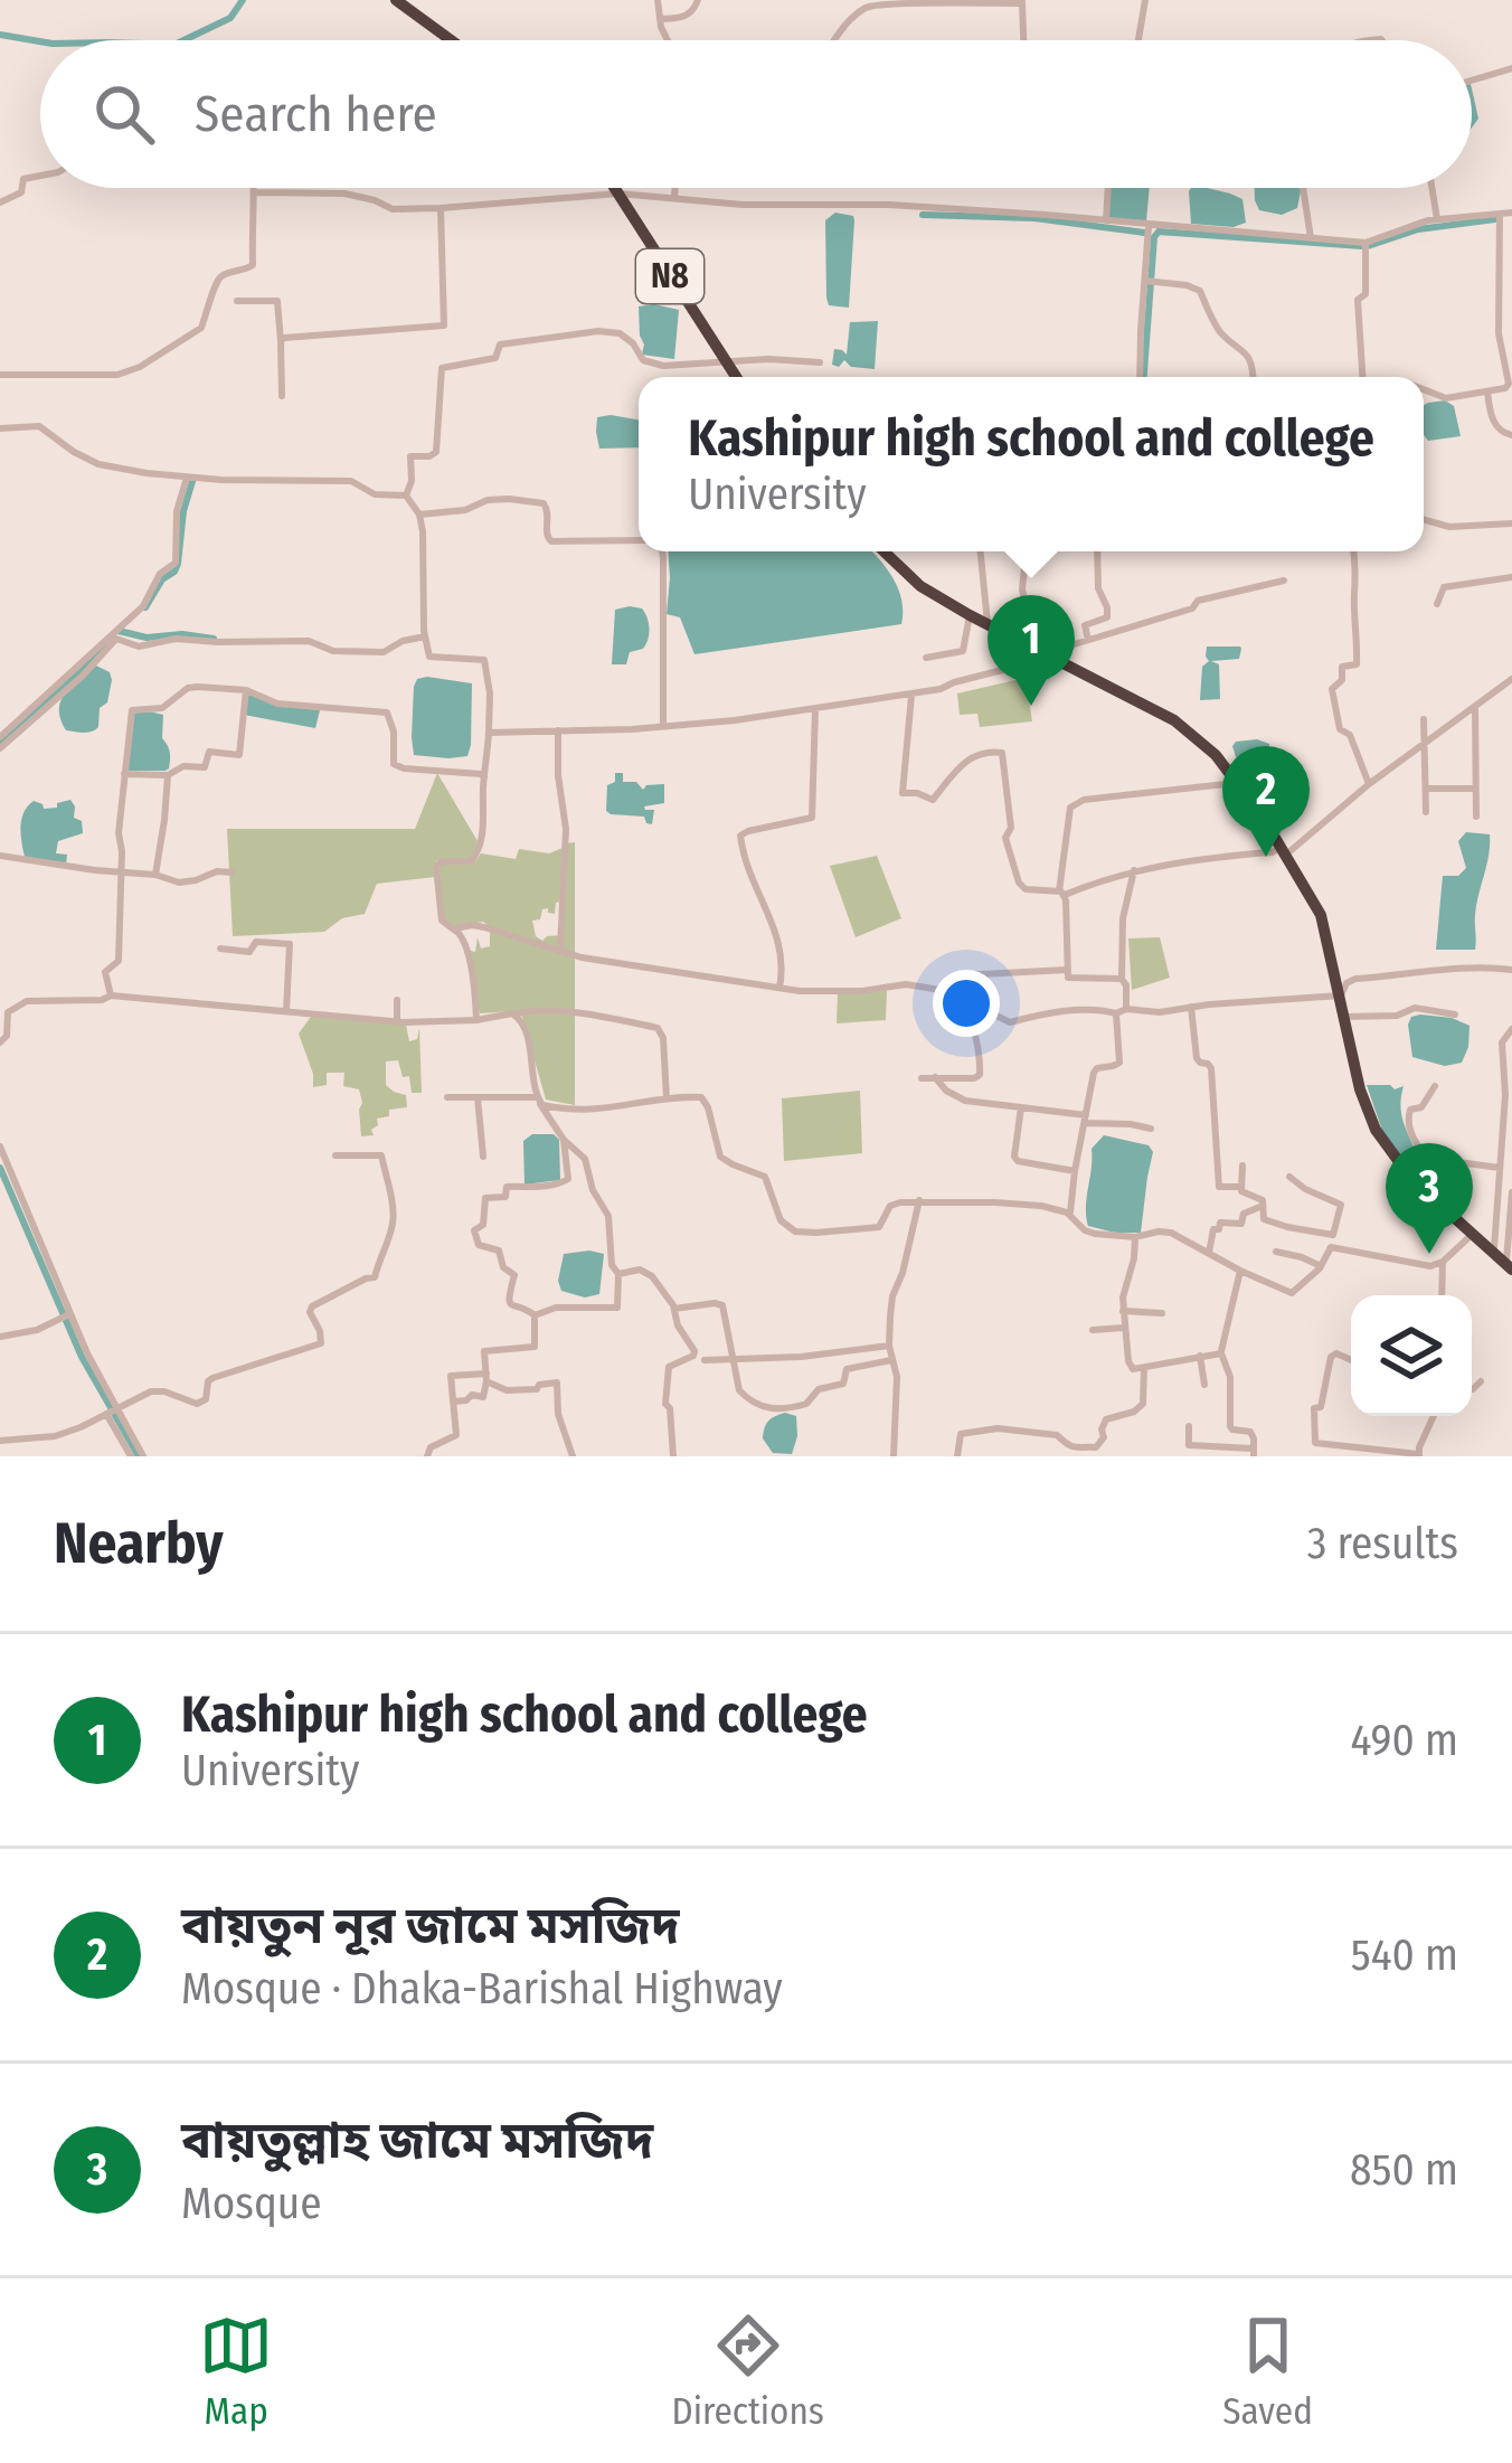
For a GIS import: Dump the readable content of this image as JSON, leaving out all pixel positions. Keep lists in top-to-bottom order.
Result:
{
  "streets": {
    "highway": ["N8"]
  },
  "page": {
    "search": "Search here",
    "popup": ["Kashipur high school and college", "University"],
    "pins": ["1", "2", "3"],
    "heading": ["Nearby", "3 results"],
    "list": [
      {
        "mark": "1",
        "name": "Kashipur high school and college",
        "note": "University",
        "value": "490 m"
      },
      {
        "mark": "2",
        "name": "বায়তুন নূর জামে মসজিদ",
        "note": "Mosque · Dhaka-Barishal Highway",
        "value": "540 m"
      },
      {
        "mark": "3",
        "name": "বায়তুল্লাহ জামে মসজিদ",
        "note": "Mosque",
        "value": "850 m"
      }
    ],
    "nav": ["Map", "Directions", "Saved"]
  }
}
